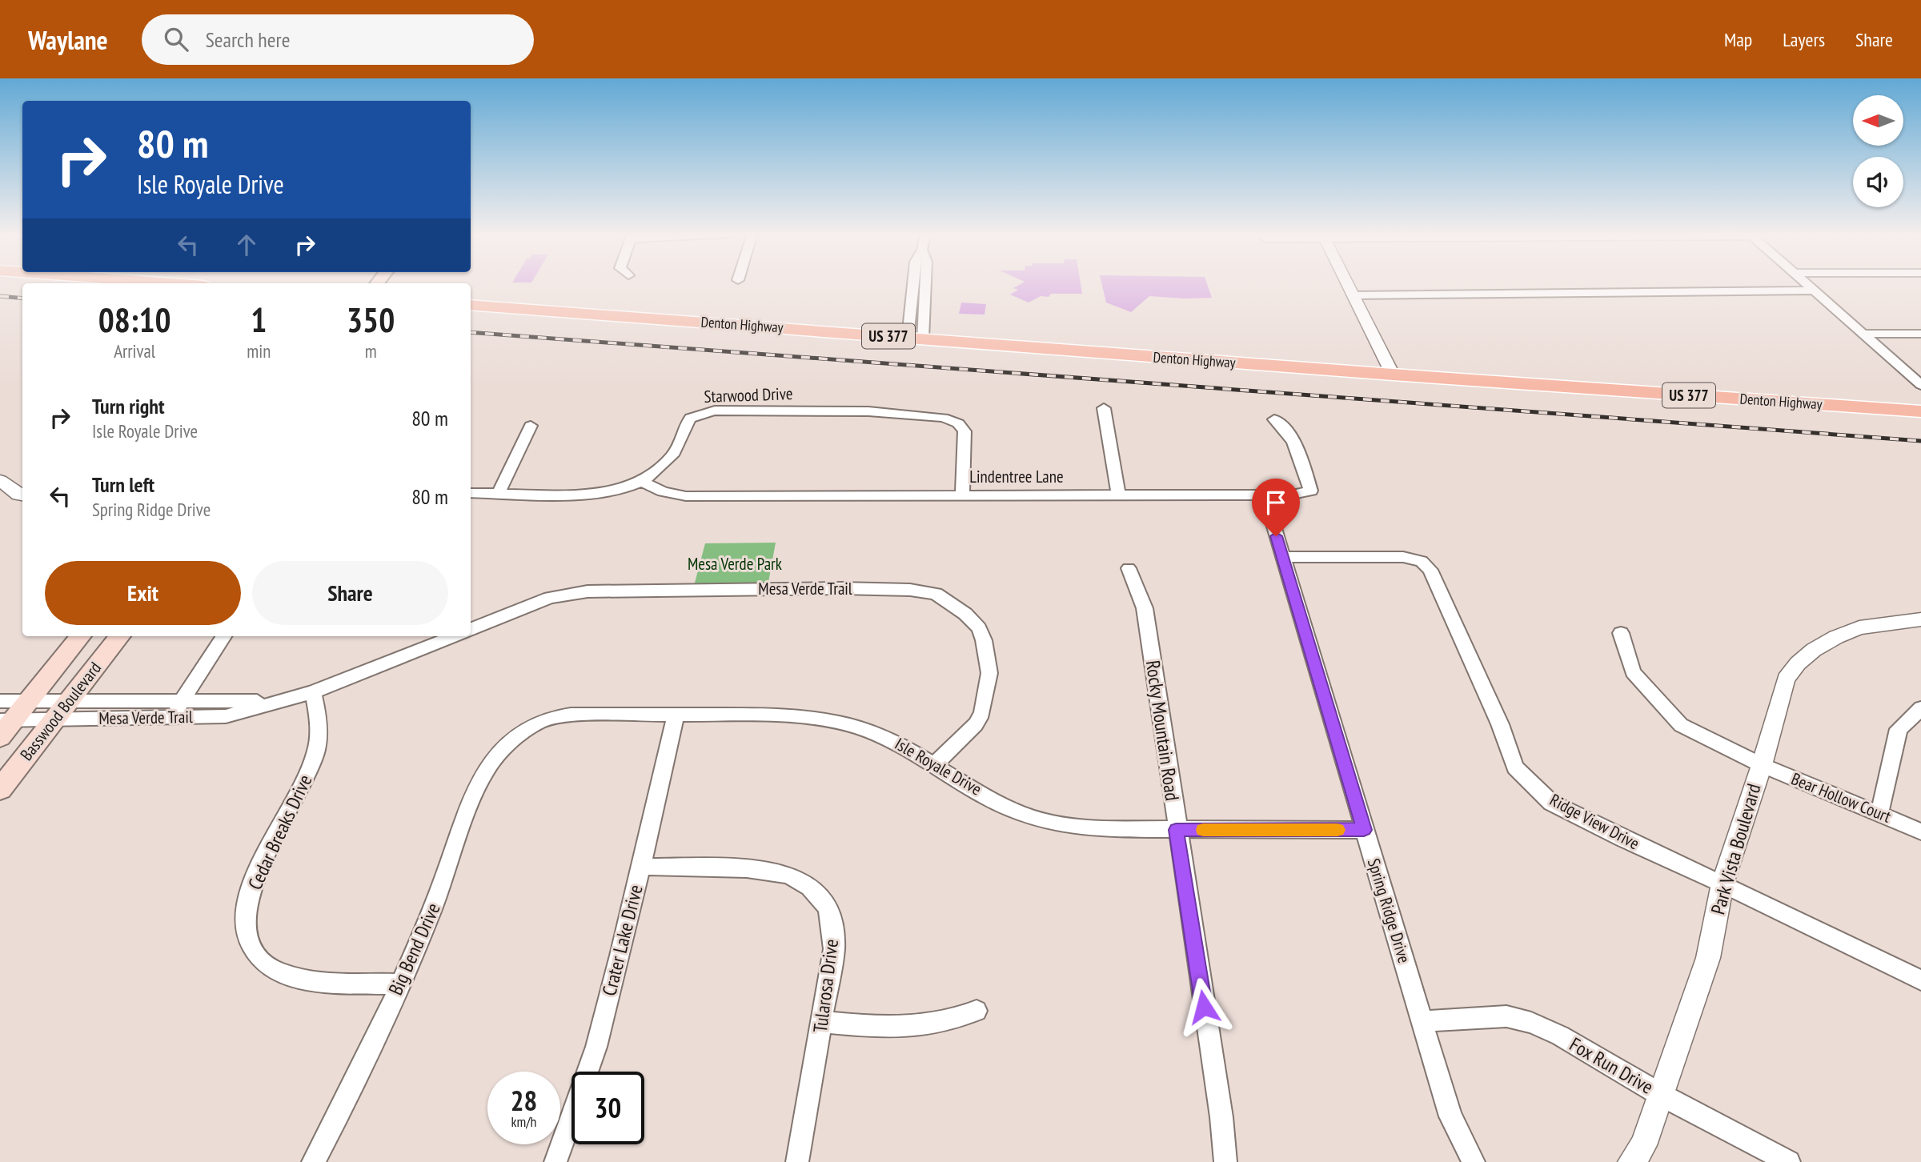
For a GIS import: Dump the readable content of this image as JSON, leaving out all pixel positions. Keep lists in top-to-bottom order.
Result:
{
  "streets": {
    "main road": ["Denton Highway", "US 377", "Basswood Boulevard"],
    "street": [
      "Starwood Drive",
      "Lindentree Lane",
      "Mesa Verde Trail",
      "Rocky Mountain Road",
      "Isle Royale Drive",
      "Bear Hollow Court",
      "Ridge View Drive",
      "Cedar Breaks Drive",
      "Park Vista Boulevard",
      "Spring Ridge Drive",
      "Crater Lake Drive",
      "Big Bend Drive",
      "Tularosa Drive",
      "Fox Run Drive"
    ]
  },
  "crossings": [
    ["Starwood Drive", "Lindentree Lane"],
    ["Lindentree Lane", "Spring Ridge Drive"],
    ["Mesa Verde Trail", "Basswood Boulevard"],
    ["Mesa Verde Trail", "Isle Royale Drive"],
    ["Mesa Verde Trail", "Cedar Breaks Drive"],
    ["Rocky Mountain Road", "Isle Royale Drive"],
    ["Isle Royale Drive", "Spring Ridge Drive"],
    ["Isle Royale Drive", "Crater Lake Drive"],
    ["Isle Royale Drive", "Big Bend Drive"],
    ["Bear Hollow Court", "Park Vista Boulevard"],
    ["Ridge View Drive", "Park Vista Boulevard"],
    ["Ridge View Drive", "Spring Ridge Drive"],
    ["Cedar Breaks Drive", "Big Bend Drive"],
    ["Park Vista Boulevard", "Fox Run Drive"],
    ["Spring Ridge Drive", "Fox Run Drive"],
    ["Crater Lake Drive", "Tularosa Drive"]
  ],
  "parks": ["Mesa Verde Park"],
  "north": "left",
  "page": {
    "header": "Waylane",
    "search": "Search here",
    "nav": ["Map", "Layers", "Share"],
    "turn": ["80 m", "Isle Royale Drive"],
    "eta": [
      "08:10",
      "Arrival",
      "1",
      "min",
      "350",
      "m"
    ],
    "list": [
      {
        "name": "Turn right",
        "note": "Isle Royale Drive",
        "value": "80 m"
      },
      {
        "name": "Turn left",
        "note": "Spring Ridge Drive",
        "value": "80 m"
      }
    ],
    "buttons": ["Exit", "Share"],
    "speed": "28 km/h",
    "limit": "30"
  }
}
